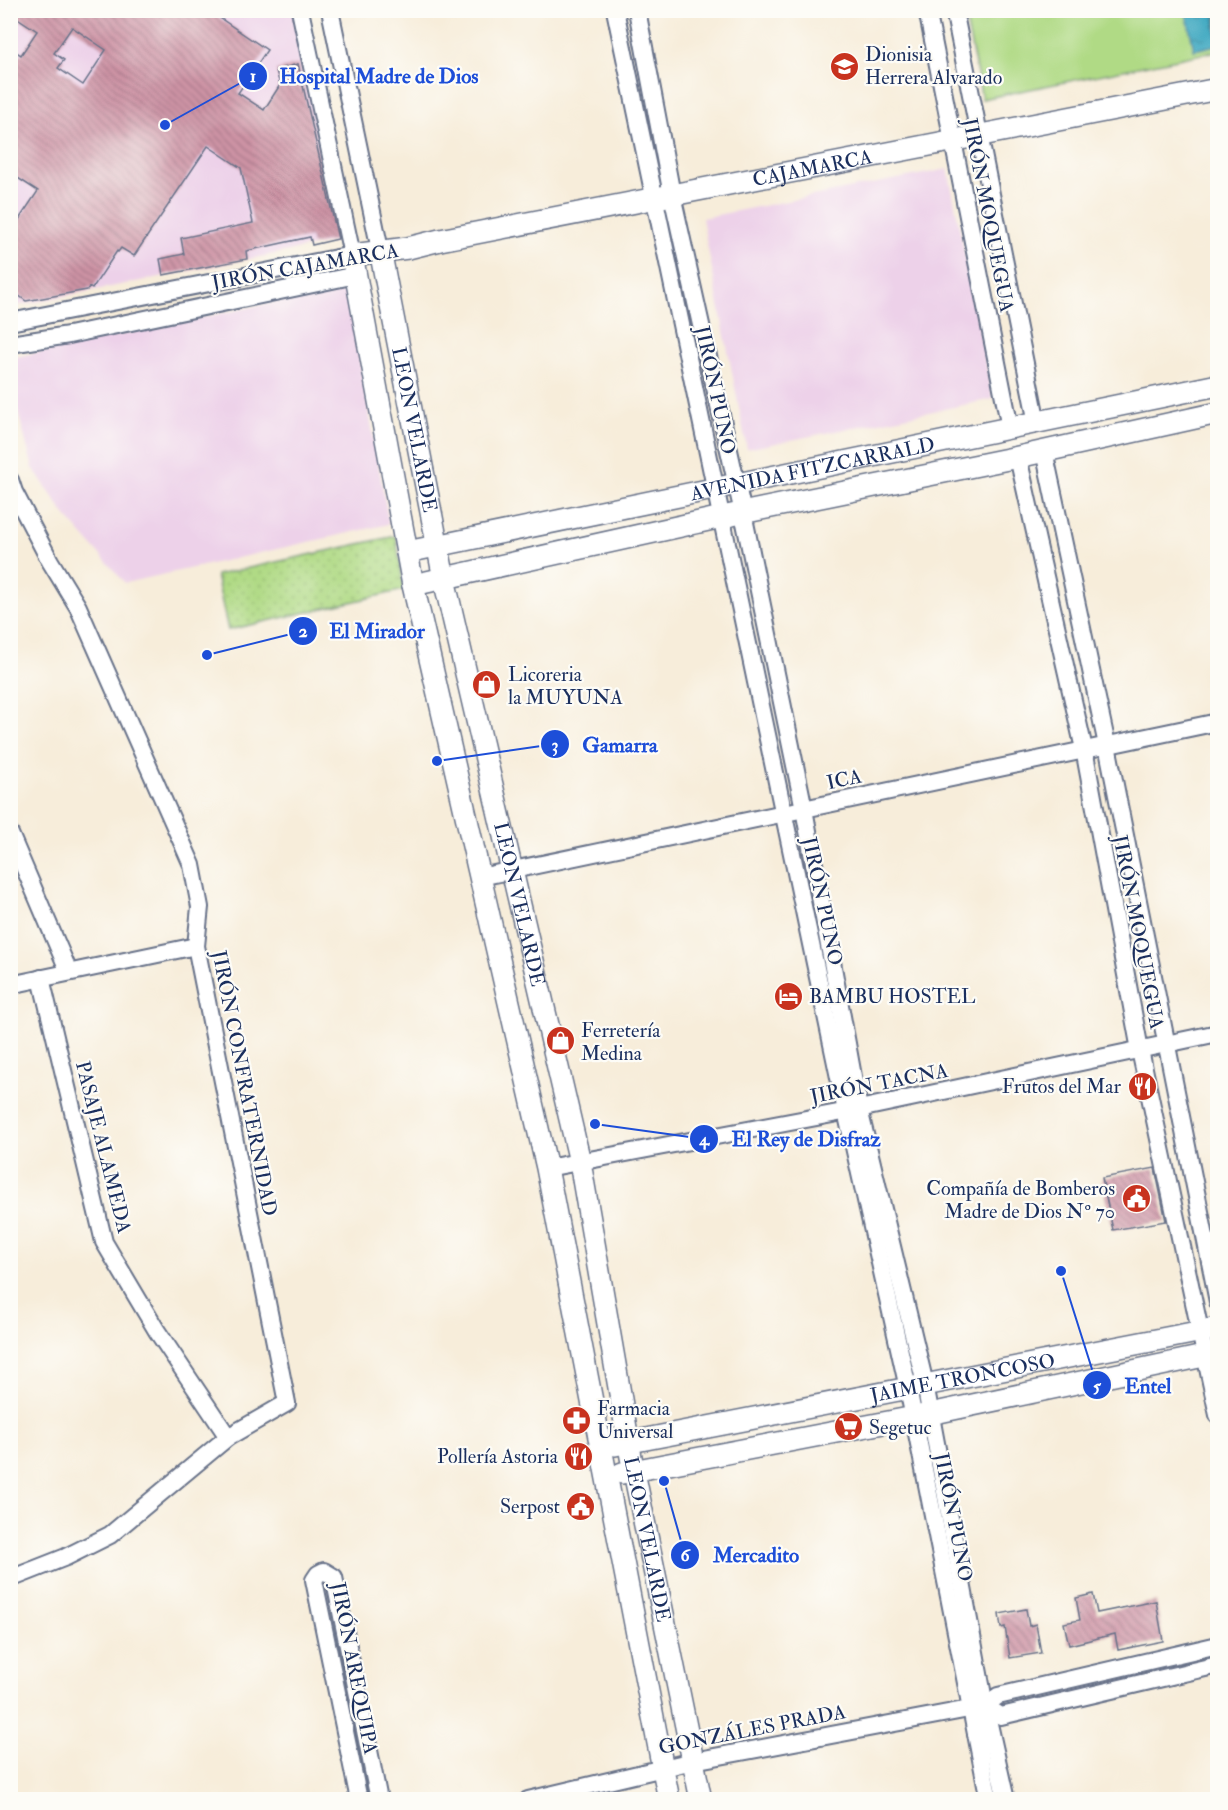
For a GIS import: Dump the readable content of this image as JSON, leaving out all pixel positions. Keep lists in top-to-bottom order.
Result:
{
  "streets": {
    "street": [
      "CAJAMARCA",
      "JIRÓN MOQUEGUA",
      "JIRÓN CAJAMARCA",
      "JIRÓN PUNO",
      "LEON VELARDE",
      "AVENIDA FITZCARRALD",
      "ICA",
      "JIRÓN CONFRATERNIDAD",
      "JIRÓN TACNA",
      "PASAJE ALAMEDA",
      "JAIME TRONCOSO",
      "JIRÓN AREQUIPA",
      "GONZÁLES PRADA"
    ]
  },
  "crossings": [
    ["CAJAMARCA", "JIRÓN MOQUEGUA"],
    ["CAJAMARCA", "JIRÓN CAJAMARCA"],
    ["CAJAMARCA", "JIRÓN PUNO"],
    ["JIRÓN MOQUEGUA", "AVENIDA FITZCARRALD"],
    ["JIRÓN MOQUEGUA", "ICA"],
    ["JIRÓN MOQUEGUA", "JIRÓN TACNA"],
    ["JIRÓN MOQUEGUA", "JAIME TRONCOSO"],
    ["JIRÓN CAJAMARCA", "LEON VELARDE"],
    ["JIRÓN PUNO", "AVENIDA FITZCARRALD"],
    ["JIRÓN PUNO", "ICA"],
    ["JIRÓN PUNO", "JIRÓN TACNA"],
    ["JIRÓN PUNO", "JAIME TRONCOSO"],
    ["JIRÓN PUNO", "GONZÁLES PRADA"],
    ["LEON VELARDE", "AVENIDA FITZCARRALD"],
    ["LEON VELARDE", "ICA"],
    ["LEON VELARDE", "JIRÓN TACNA"],
    ["LEON VELARDE", "JAIME TRONCOSO"],
    ["LEON VELARDE", "GONZÁLES PRADA"],
    ["JIRÓN CONFRATERNIDAD", "PASAJE ALAMEDA"]
  ],
  "places": {
    "school or university": ["Dionisia Herrera Alvarado"],
    "other": [
      "Hospital Madre de Dios",
      "El Mirador",
      "Gamarra",
      "El Rey de Disfraz",
      "Entel",
      "Mercadito"
    ],
    "shop": ["Licoreria la MUYUNA", "Ferretería Medina"],
    "hotel": ["BAMBU HOSTEL"],
    "restaurant": ["Frutos del Mar", "Pollería Astoria"],
    "public building": ["Compañía de Bomberos Madre de Dios Nº 70", "Serpost"],
    "pharmacy": ["Farmacia Universal"],
    "supermarket": ["Segetuc"]
  }
}
